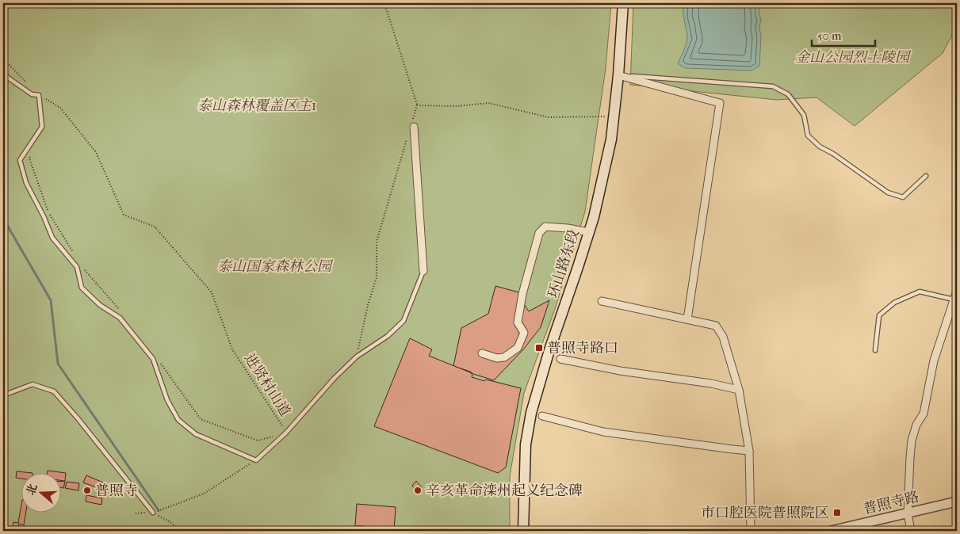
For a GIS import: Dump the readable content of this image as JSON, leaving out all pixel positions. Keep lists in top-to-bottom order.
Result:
{
  "streets": {
    "main road": ["环山路东段"],
    "street": ["普照寺路"],
    "path": ["进贤村山道"]
  },
  "parks": ["金山公园烈士陵园", "泰山森林覆盖区主1", "泰山国家森林公园"],
  "places": {
    "transit": ["普照寺路口", "市口腔医院普照院区"],
    "other": ["普照寺", "辛亥革命滦州起义纪念碑"]
  },
  "scale_bar": "50 m",
  "north": "left"
}
